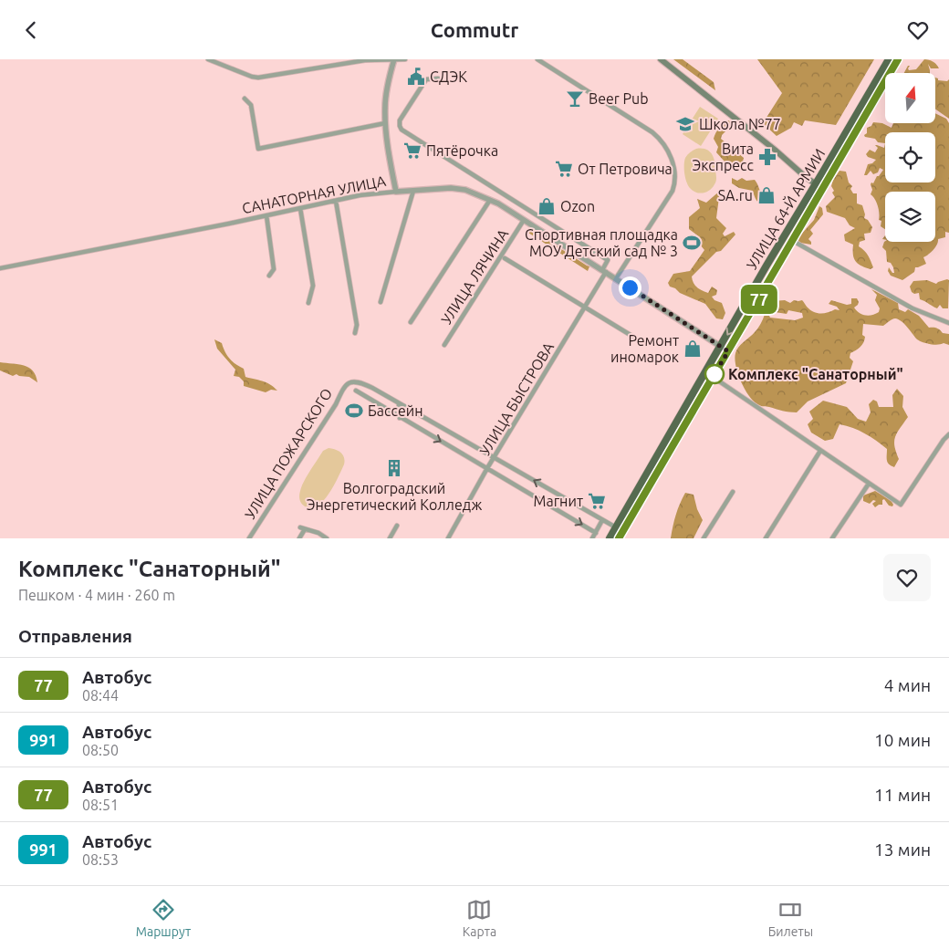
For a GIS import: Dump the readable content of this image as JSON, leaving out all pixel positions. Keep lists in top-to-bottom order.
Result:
{
  "streets": {
    "highway": ["УЛИЦА 64-Й АРМИИ"],
    "street": [
      "САНАТОРНАЯ УЛИЦА",
      "УЛИЦА ЛЯЧИНА",
      "УЛИЦА БЫСТРОВА",
      "УЛИЦА ПОЖАРСКОГО"
    ]
  },
  "crossings": [
    ["САНАТОРНАЯ УЛИЦА", "УЛИЦА 64-Й АРМИИ"],
    ["САНАТОРНАЯ УЛИЦА", "УЛИЦА ЛЯЧИНА"],
    ["САНАТОРНАЯ УЛИЦА", "УЛИЦА БЫСТРОВА"]
  ],
  "places": {
    "public building": ["СДЭК"],
    "bar": ["Beer Pub"],
    "school or university": ["Школа №77"],
    "supermarket": ["Пятёрочка", "От Петровича", "Магнит"],
    "pharmacy": ["Вита Экспресс"],
    "shop": ["SA.ru", "Ozon", "Ремонт иномарок"],
    "sports": ["Спортивная площадка МОУ Детский сад № 3", "Бассейн"],
    "other": ["Комплекс \"Санаторный\""],
    "building": ["Волгоградский Энергетический Колледж"]
  },
  "lines": ["bus line 77"],
  "north": "top",
  "page": {
    "header": "Commutr",
    "on_map": "77",
    "heading": [
      ["Комплекс \"Санаторный\"", "Пешком · 4 мин · 260 m"],
      "Отправления"
    ],
    "list": [
      {
        "mark": "77",
        "name": "Автобус",
        "note": "08:44",
        "value": "4 мин"
      },
      {
        "mark": "991",
        "name": "Автобус",
        "note": "08:50",
        "value": "10 мин"
      },
      {
        "mark": "77",
        "name": "Автобус",
        "note": "08:51",
        "value": "11 мин"
      },
      {
        "mark": "991",
        "name": "Автобус",
        "note": "08:53",
        "value": "13 мин"
      }
    ],
    "tabs": ["Маршрут", "Карта", "Билеты"]
  }
}
